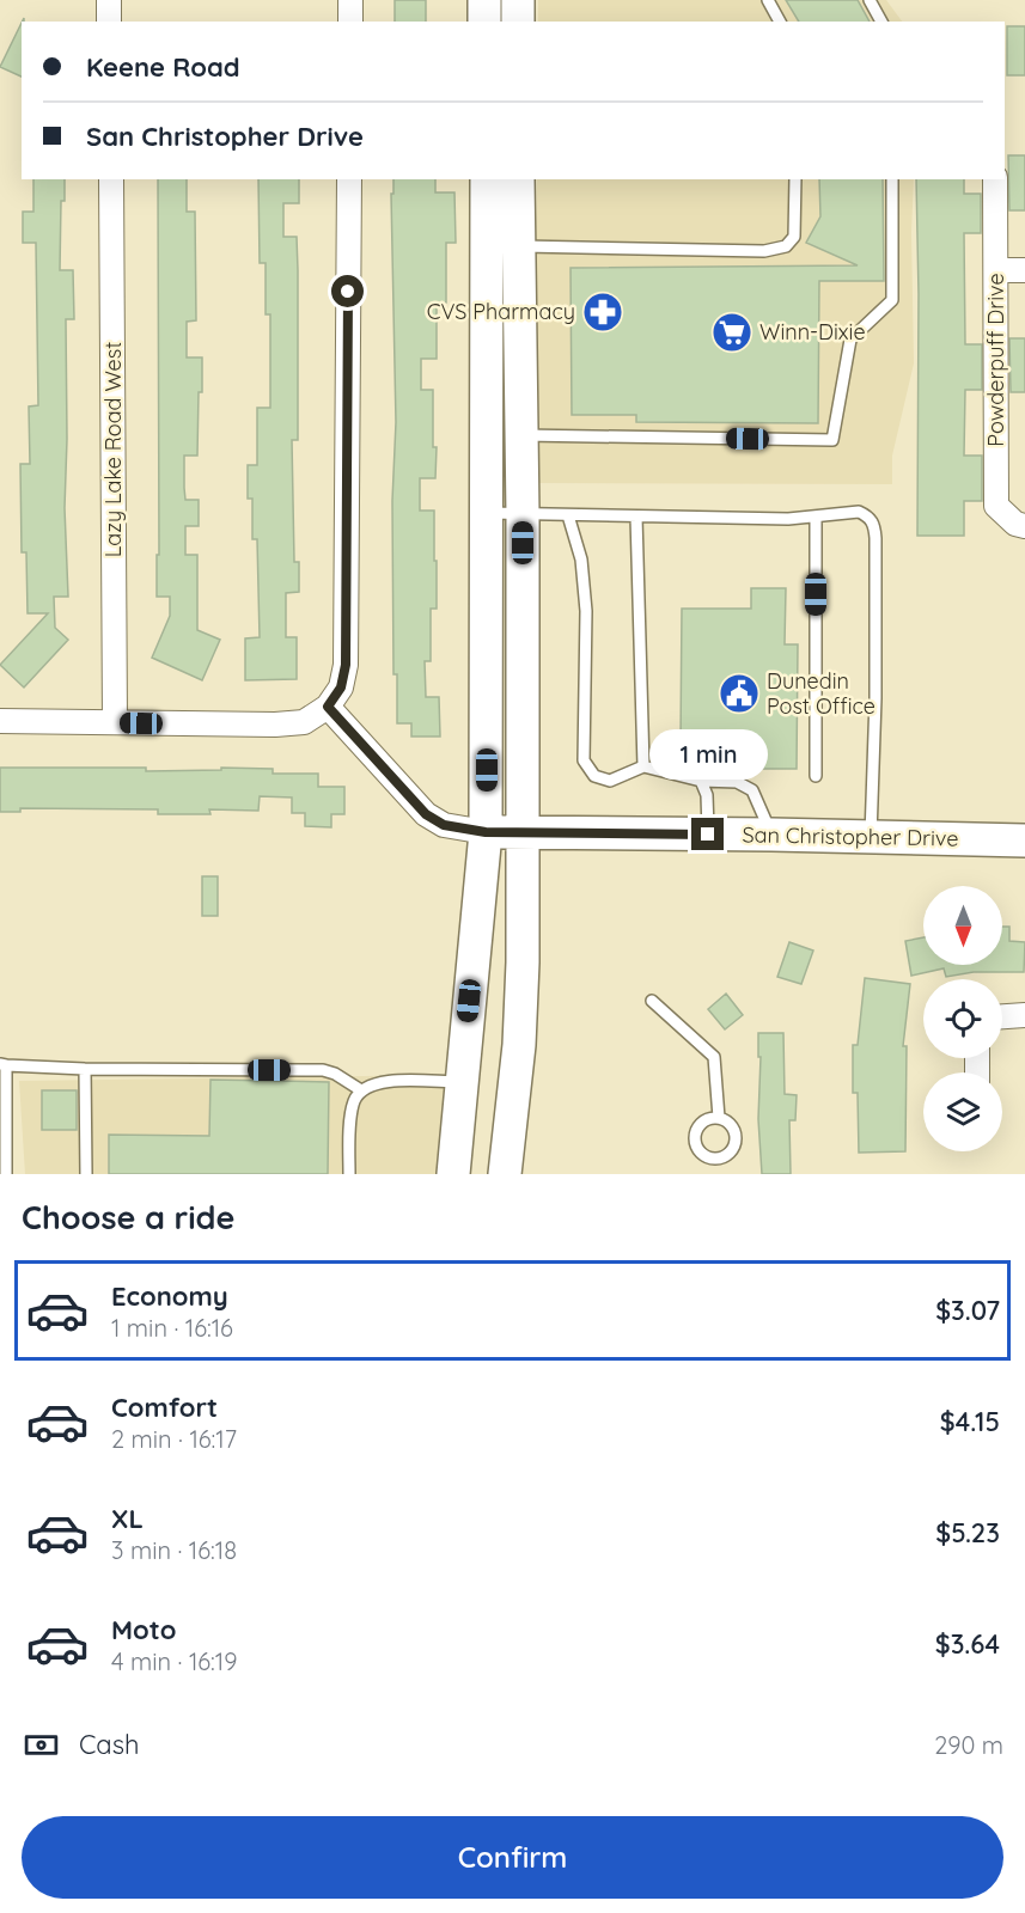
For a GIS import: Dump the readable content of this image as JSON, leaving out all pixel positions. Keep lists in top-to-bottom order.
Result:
{
  "streets": {
    "main road": ["San Christopher Drive"],
    "street": ["Powderpuff Drive", "Lazy Lake Road West"]
  },
  "places": {
    "pharmacy": ["CVS Pharmacy"],
    "supermarket": ["Winn-Dixie"],
    "public building": ["Dunedin Post Office"]
  },
  "north": "bottom",
  "page": {
    "banner": ["Keene Road", "San Christopher Drive"],
    "bubble": "1 min",
    "heading": "Choose a ride",
    "list": [
      {
        "name": "Economy",
        "note": "1 min · 16:16",
        "value": "$3.07"
      },
      {
        "name": "Comfort",
        "note": "2 min · 16:17",
        "value": "$4.15"
      },
      {
        "name": "XL",
        "note": "3 min · 16:18",
        "value": "$5.23"
      },
      {
        "name": "Moto",
        "note": "4 min · 16:19",
        "value": "$3.64"
      }
    ],
    "pay": ["Cash", "290 m"],
    "buttons": "Confirm"
  }
}
